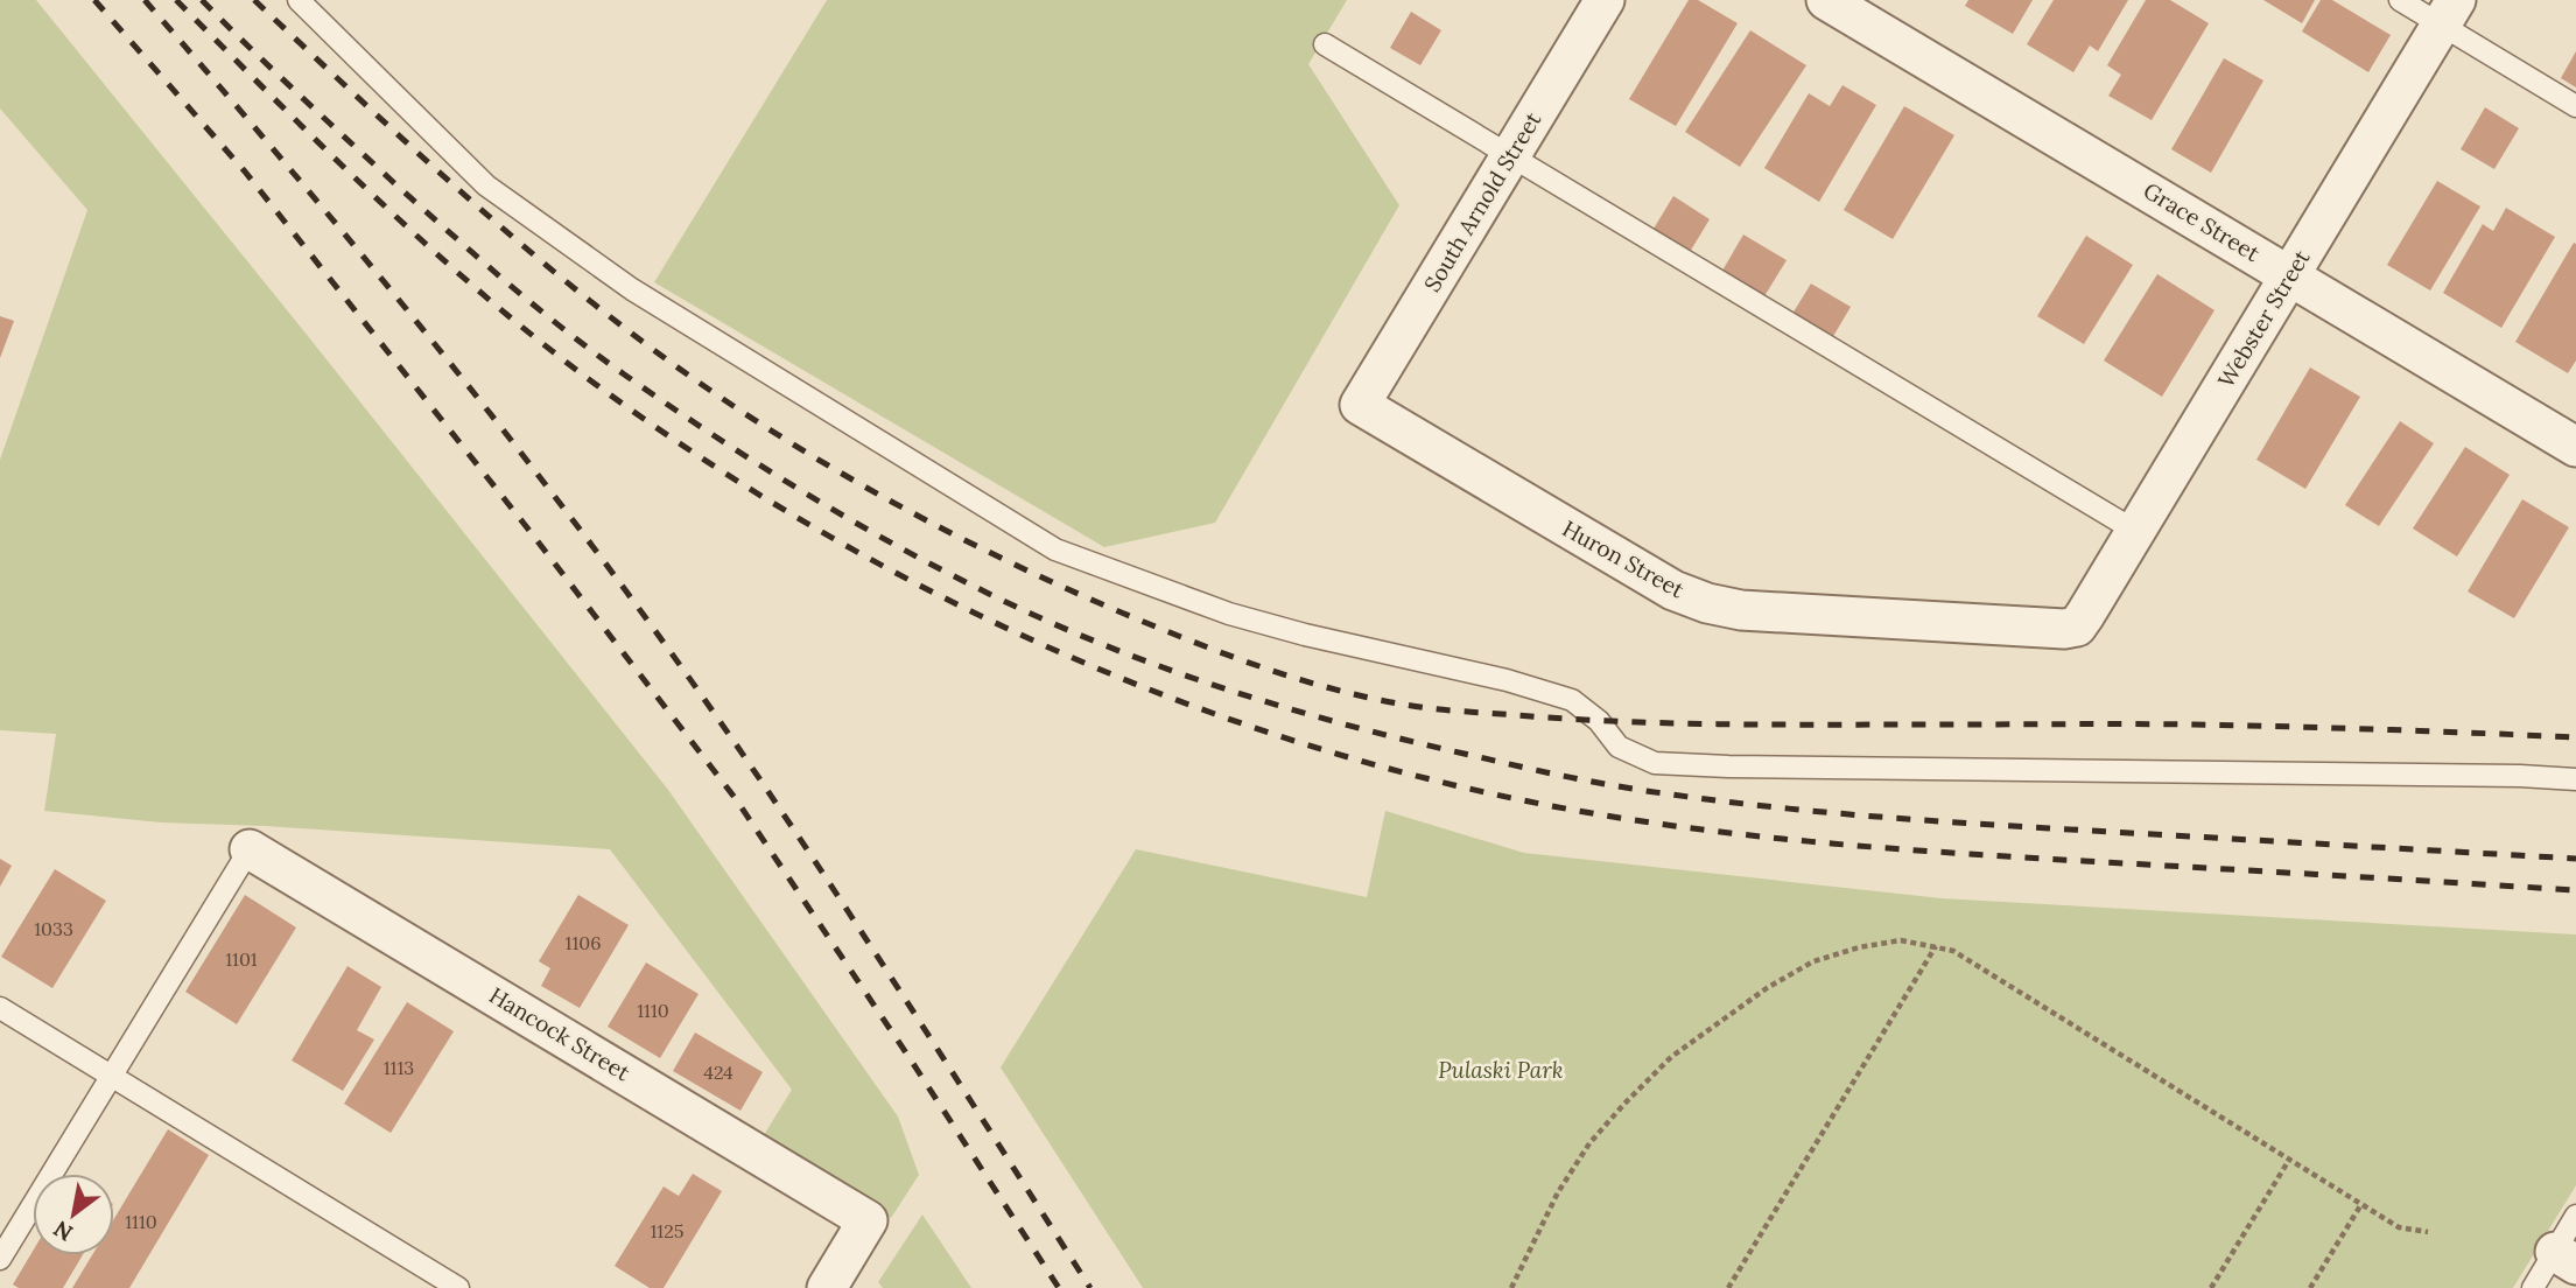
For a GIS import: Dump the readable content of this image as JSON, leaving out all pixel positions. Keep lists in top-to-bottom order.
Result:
{
  "streets": {
    "street": [
      "South Arnold Street",
      "Grace Street",
      "Webster Street",
      "Huron Street",
      "Hancock Street"
    ]
  },
  "crossings": [
    ["South Arnold Street", "Huron Street"],
    ["Grace Street", "Webster Street"],
    ["Webster Street", "Huron Street"]
  ],
  "parks": ["Pulaski Park"],
  "house_numbers": [
    "1033",
    "1106",
    "1101",
    "1110",
    "1113",
    "424",
    "1110",
    "1125"
  ],
  "north": "bottom left"
}
